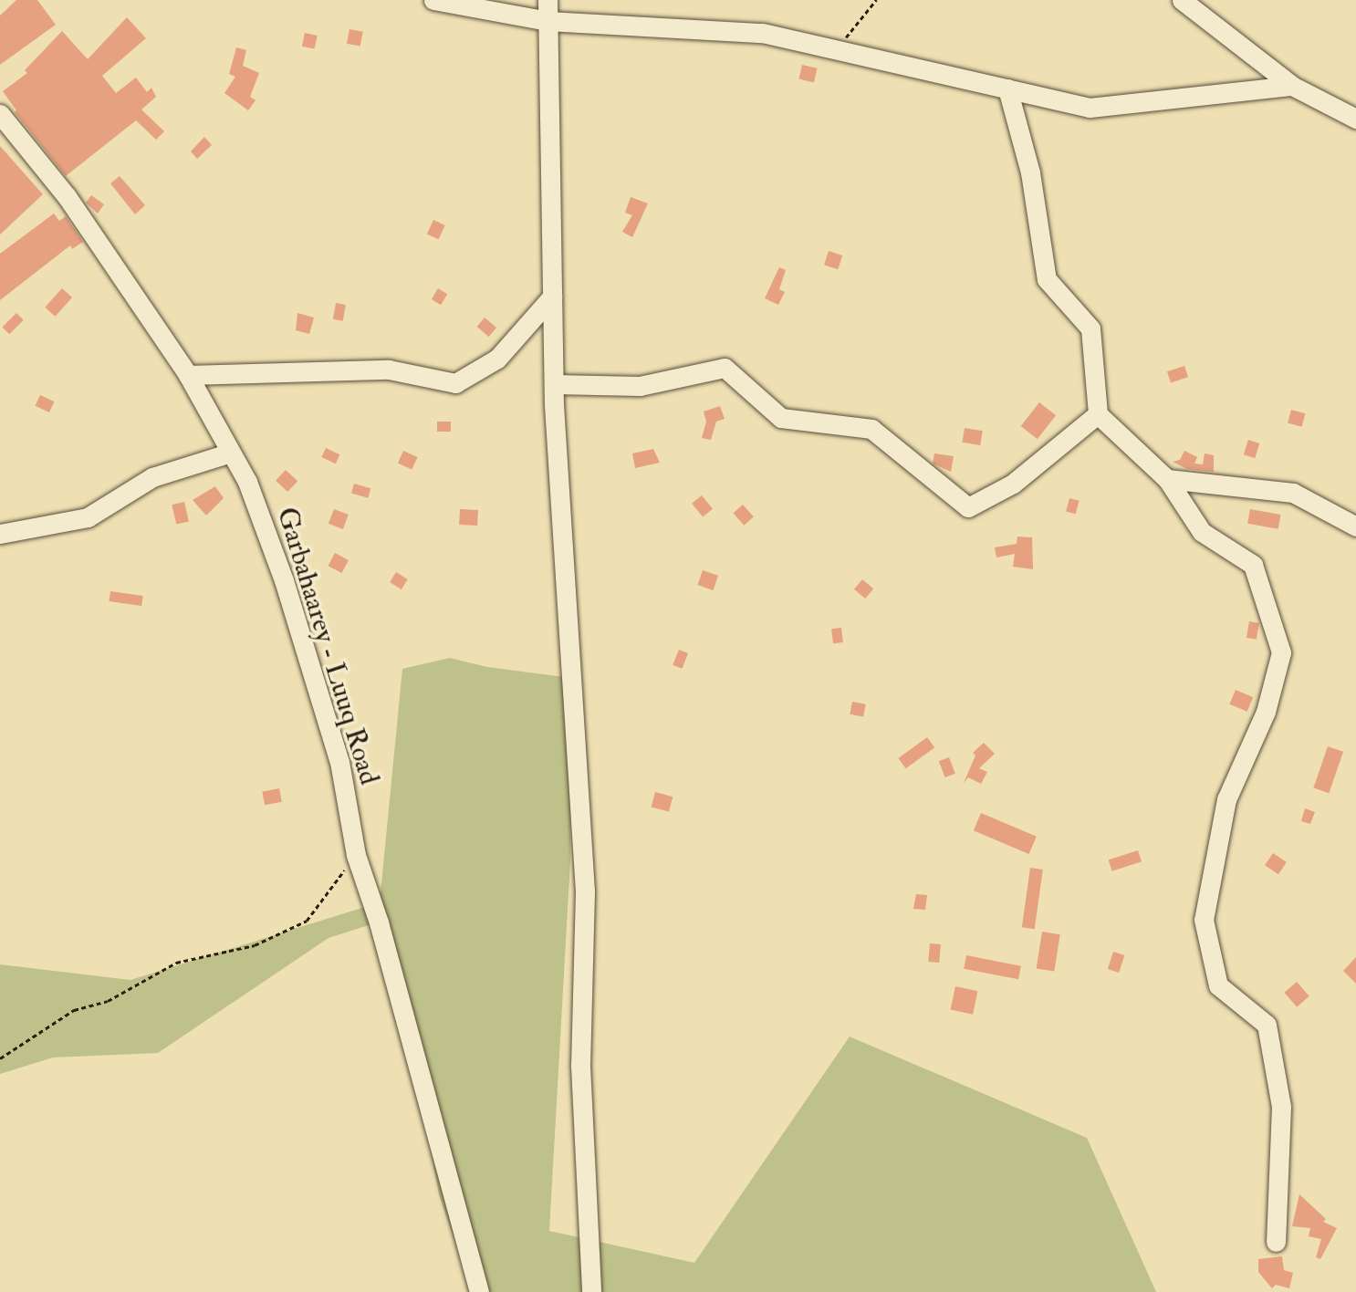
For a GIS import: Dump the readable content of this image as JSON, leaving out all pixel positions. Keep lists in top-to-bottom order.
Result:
{
  "streets": {
    "street": ["Garbahaarey - Luuq Road"]
  }
}
